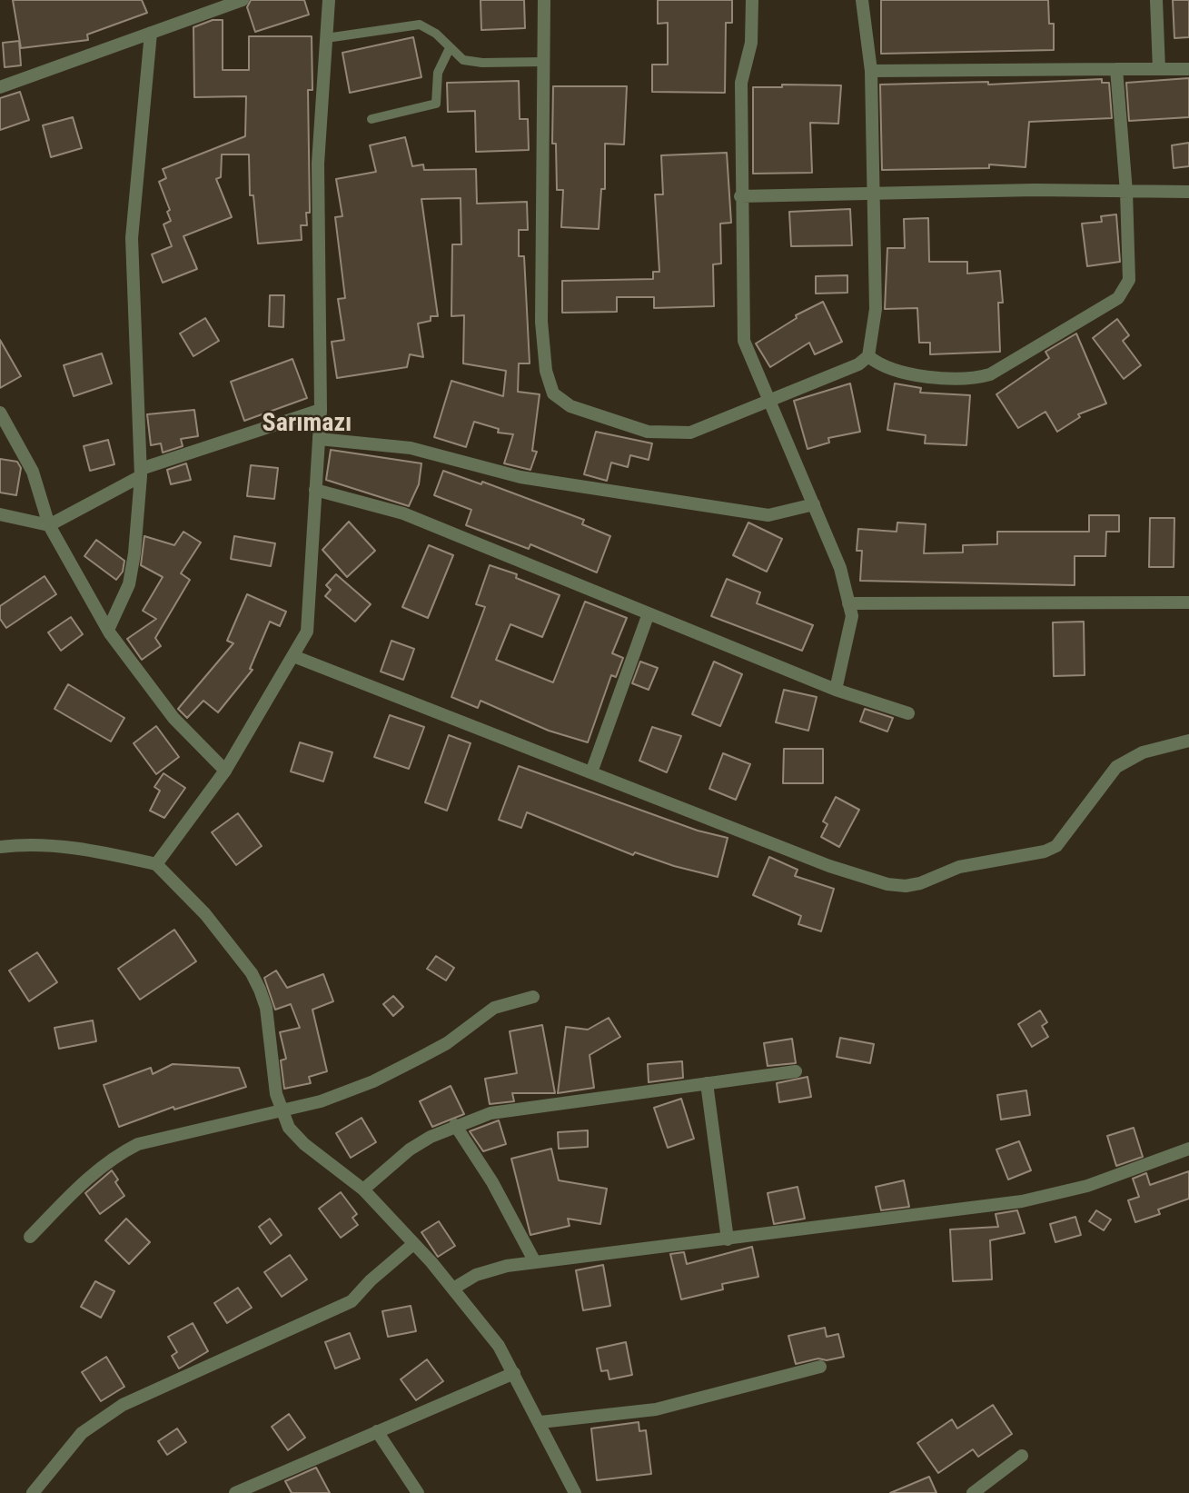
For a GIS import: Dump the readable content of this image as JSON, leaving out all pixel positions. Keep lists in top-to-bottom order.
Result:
{
  "districts": ["Sarımazı"]
}
